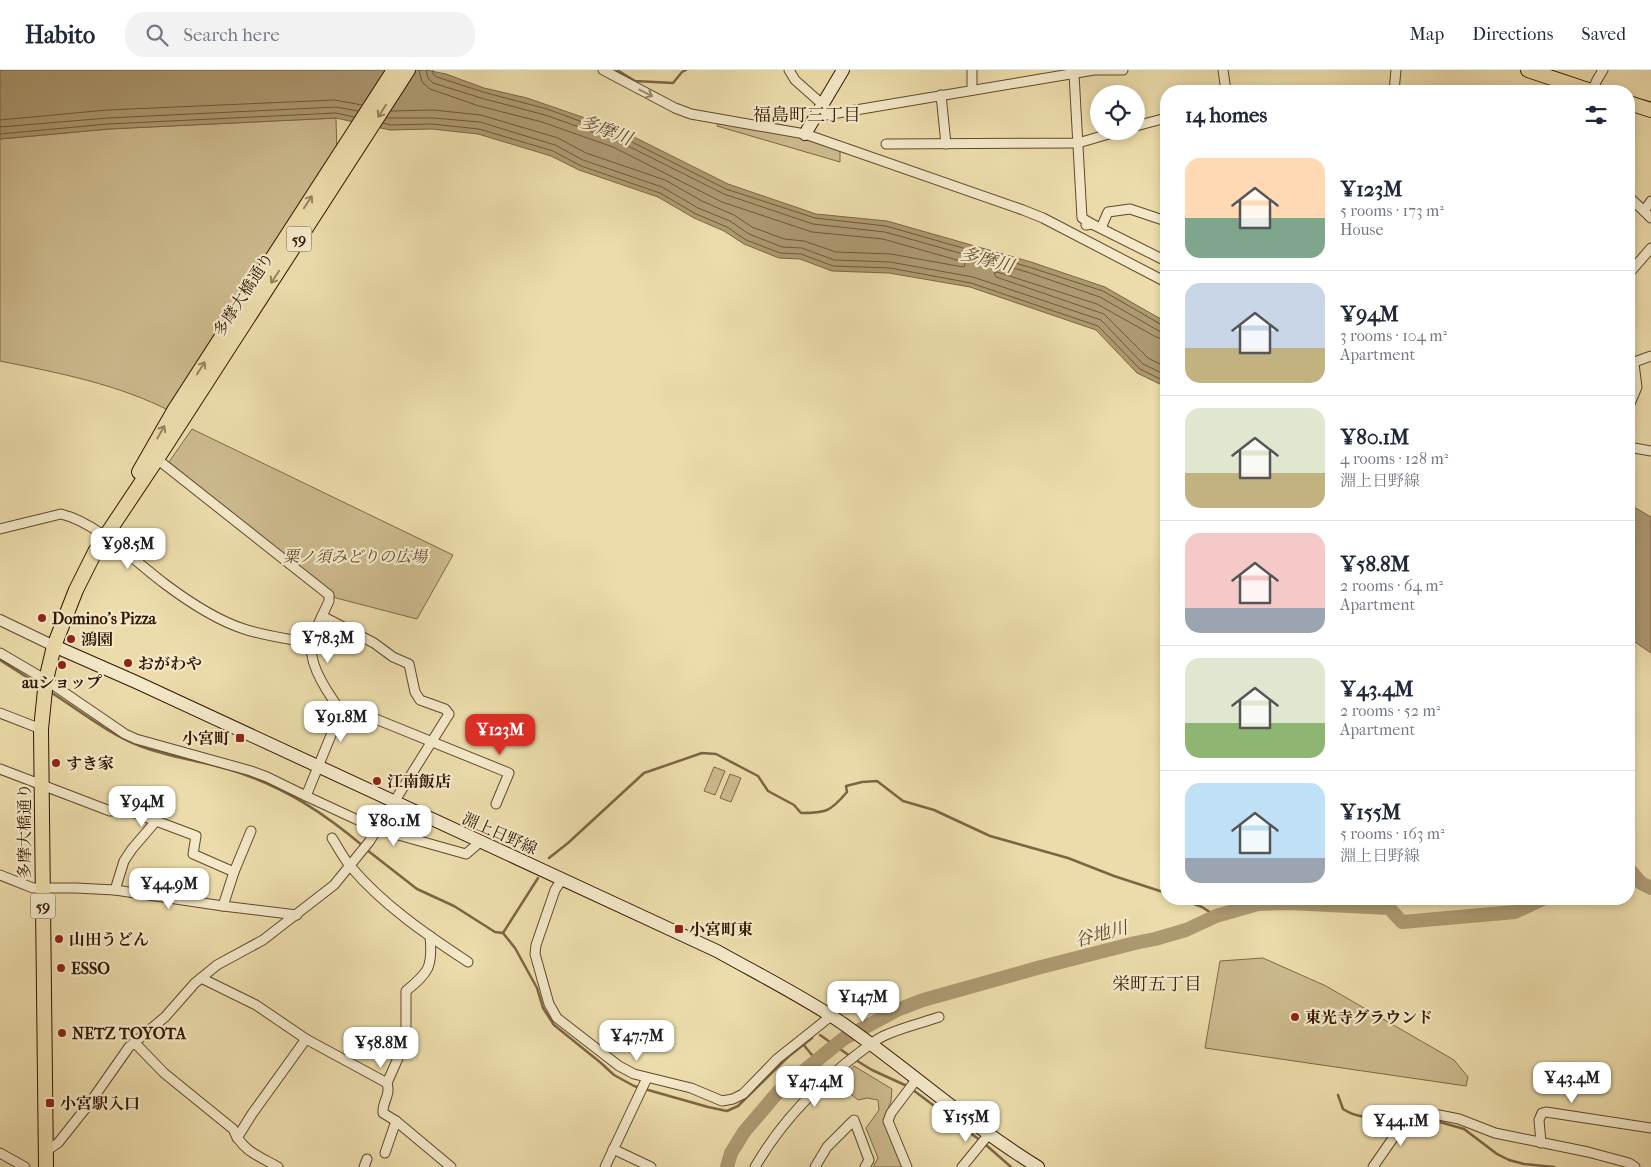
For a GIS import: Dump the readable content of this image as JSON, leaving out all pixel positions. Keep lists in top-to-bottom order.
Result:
{
  "streets": {
    "main road": ["59", "多摩大橋通り", "淵上日野線"]
  },
  "crossings": [
    ["多摩大橋通り", "淵上日野線"]
  ],
  "districts": ["福島町三丁目", "栄町五丁目"],
  "water": ["多摩川", "谷地川"],
  "parks": ["粟ノ須みどりの広場"],
  "places": {
    "other": [
      "Domino's Pizza",
      "鴻園",
      "おがわや",
      "auショップ",
      "すき家",
      "江南飯店",
      "山田うどん",
      "ESSO",
      "東光寺グラウンド",
      "NETZ TOYOTA"
    ],
    "transit": ["小宮町", "小宮町東", "小宮駅入口"]
  },
  "page": {
    "header": "Habito",
    "search": "Search here",
    "nav": ["Map", "Directions", "Saved"],
    "heading": "14 homes",
    "list": [
      {
        "name": "¥123M",
        "note": "5 rooms · 173 m² · House"
      },
      {
        "name": "¥94M",
        "note": "3 rooms · 104 m² · Apartment"
      },
      {
        "name": "¥80.1M",
        "note": "4 rooms · 128 m² · 淵上日野線"
      },
      {
        "name": "¥58.8M",
        "note": "2 rooms · 64 m² · Apartment"
      },
      {
        "name": "¥43.4M",
        "note": "2 rooms · 52 m² · Apartment"
      },
      {
        "name": "¥155M",
        "note": "5 rooms · 163 m² · 淵上日野線"
      }
    ],
    "price": [
      "¥98.5M",
      "¥78.3M",
      "¥91.8M",
      "¥123M",
      "¥94M",
      "¥80.1M",
      "¥44.9M",
      "¥147M",
      "¥47.7M",
      "¥58.8M",
      "¥43.4M",
      "¥47.4M",
      "¥155M",
      "¥44.1M"
    ]
  }
}
